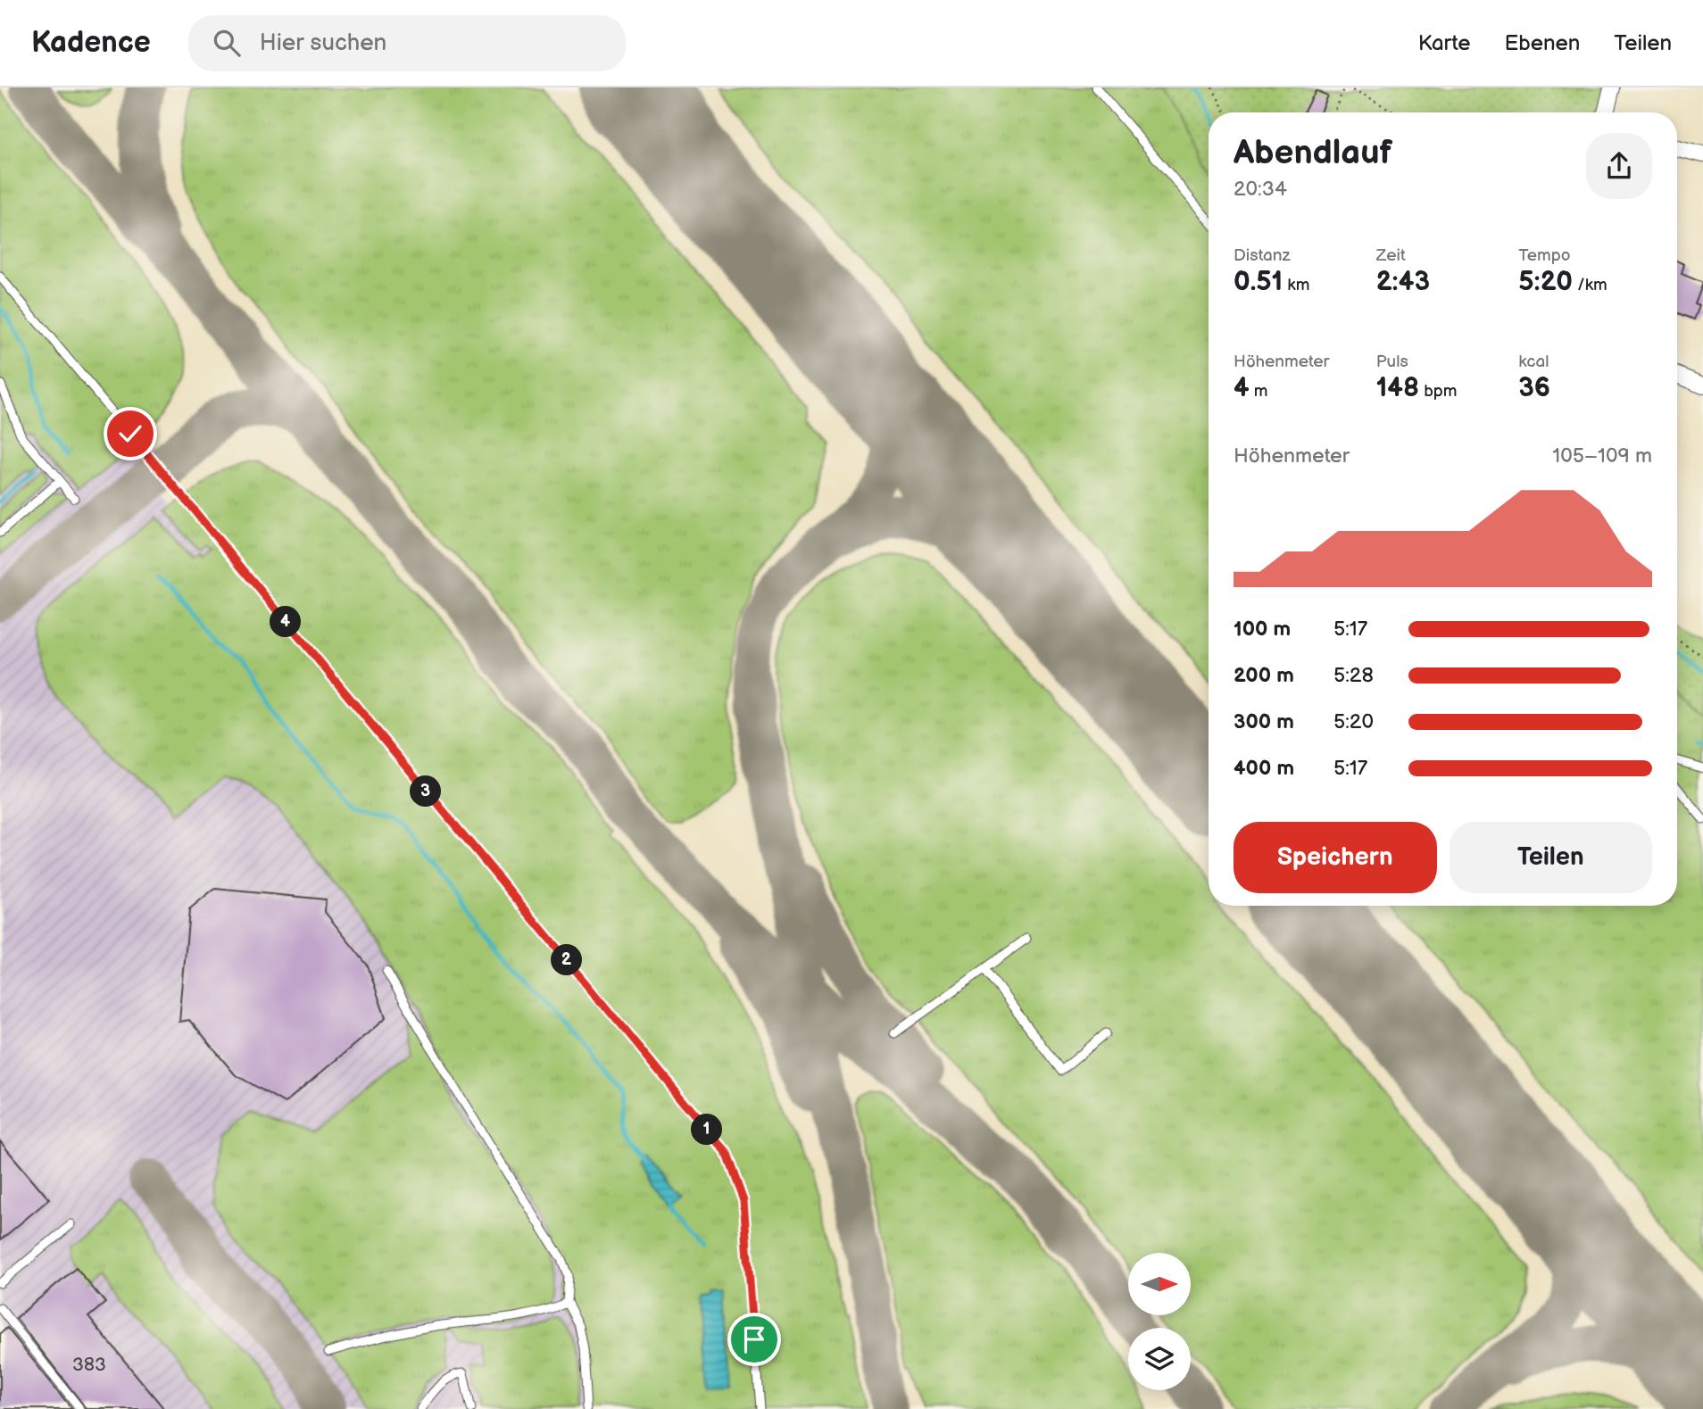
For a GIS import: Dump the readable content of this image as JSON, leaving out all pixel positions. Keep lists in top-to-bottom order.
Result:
{
  "house_numbers": ["383"],
  "north": "right",
  "page": {
    "header": "Kadence",
    "search": "Hier suchen",
    "nav": ["Karte", "Ebenen", "Teilen"],
    "heading": ["Abendlauf", "20:34"],
    "stats": [
      ["Distanz", "0.51 km"],
      ["Zeit", "2:43"],
      ["Tempo", "5:20 /km"],
      ["Höhenmeter", "4 m"],
      ["Puls", "148 bpm"],
      ["kcal", "36"]
    ],
    "chart": ["Höhenmeter", "105–109 m"],
    "pins": [
      "4",
      "3",
      "2",
      "1"
    ],
    "list": [
      {
        "name": "100 m",
        "note": "5:17"
      },
      {
        "name": "200 m",
        "note": "5:28"
      },
      {
        "name": "300 m",
        "note": "5:20"
      },
      {
        "name": "400 m",
        "note": "5:17"
      }
    ],
    "buttons": ["Speichern", "Teilen"]
  }
}
